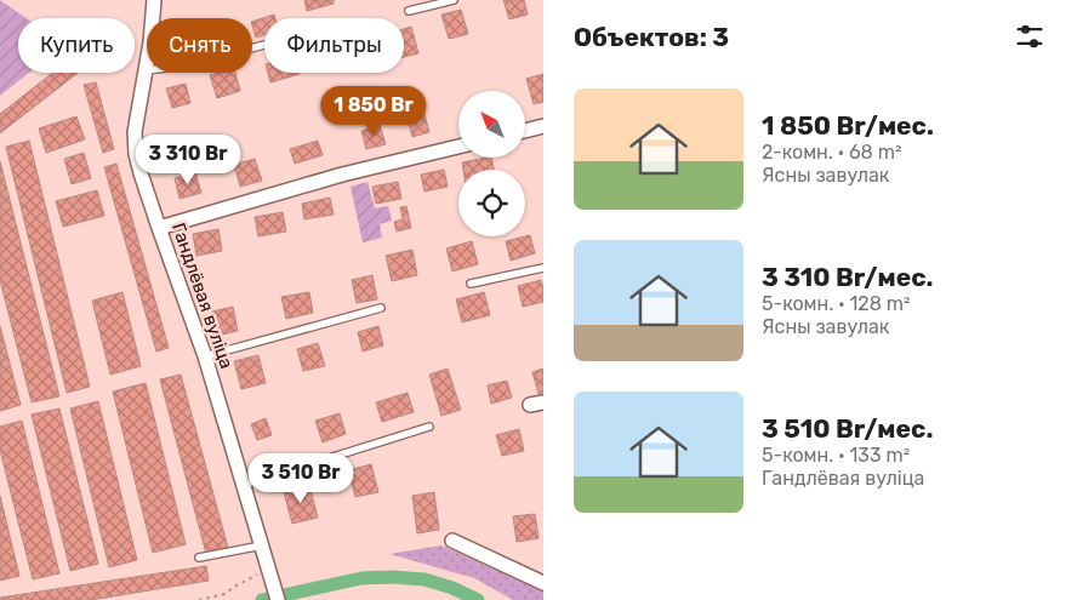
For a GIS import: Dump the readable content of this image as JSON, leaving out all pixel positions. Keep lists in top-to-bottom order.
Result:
{
  "streets": {
    "street": ["Гандлёвая вуліца"]
  },
  "north": "top left",
  "page": {
    "heading": "Объектов: 3",
    "chip": ["Купить", "Снять", "Фильтры"],
    "list": [
      {
        "name": "1 850 Br/мес.",
        "note": "2-комн. · 68 m² · Ясны завулак"
      },
      {
        "name": "3 310 Br/мес.",
        "note": "5-комн. · 128 m² · Ясны завулак"
      },
      {
        "name": "3 510 Br/мес.",
        "note": "5-комн. · 133 m² · Гандлёвая вуліца"
      }
    ],
    "price": ["1 850 Br", "3 310 Br", "3 510 Br"]
  }
}
